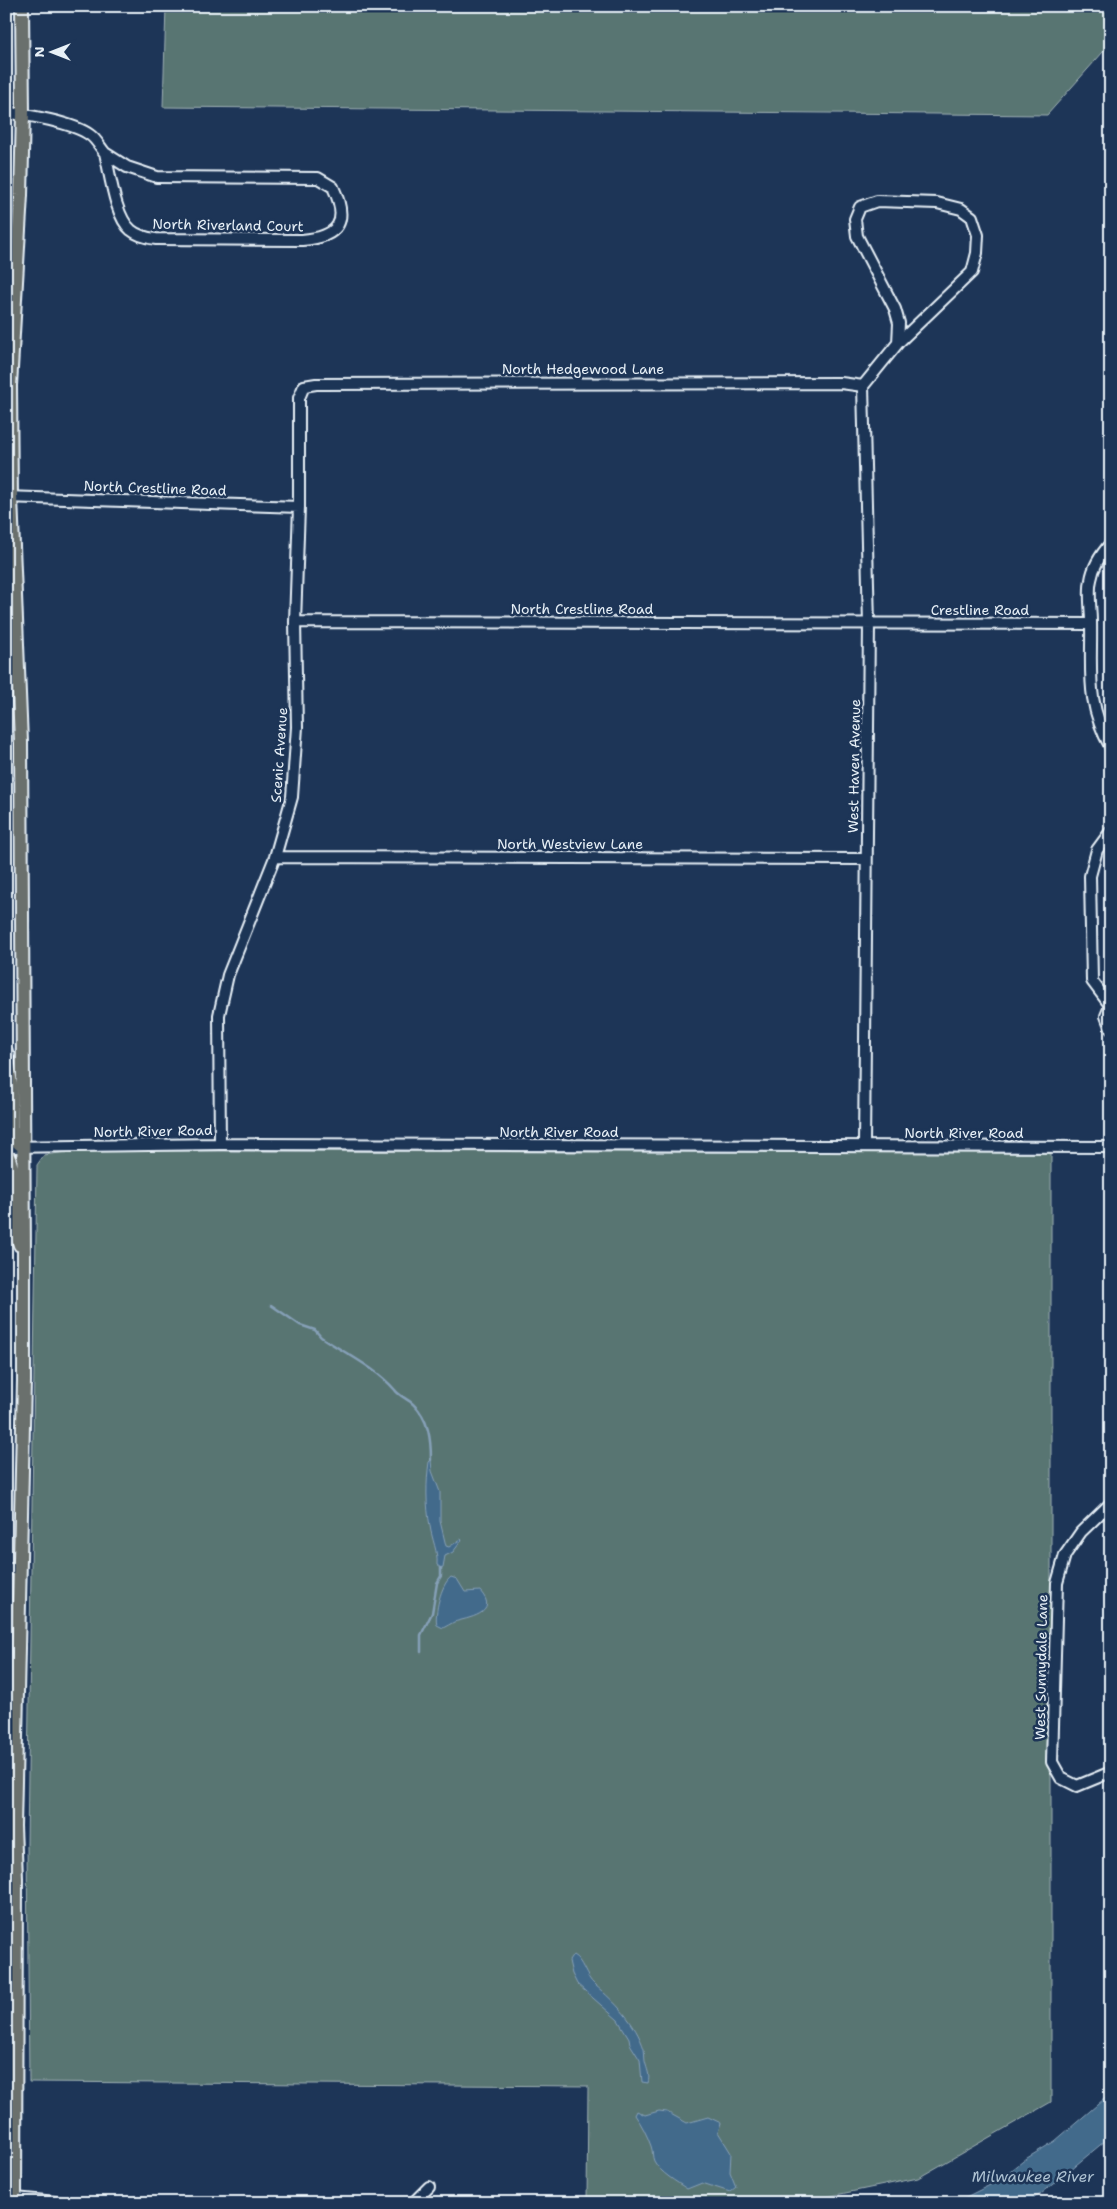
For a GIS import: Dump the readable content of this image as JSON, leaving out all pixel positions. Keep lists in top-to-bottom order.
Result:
{
  "streets": {
    "street": [
      "North Riverland Court",
      "North Hedgewood Lane",
      "North Crestline Road",
      "Crestline Road",
      "Scenic Avenue",
      "West Haven Avenue",
      "North Westview Lane",
      "North River Road",
      "West Sunnydale Lane"
    ]
  },
  "crossings": [
    ["North Hedgewood Lane", "Scenic Avenue"],
    ["North Hedgewood Lane", "West Haven Avenue"],
    ["North Crestline Road", "Crestline Road"],
    ["North Crestline Road", "Scenic Avenue"],
    ["North Crestline Road", "West Haven Avenue"],
    ["Crestline Road", "West Haven Avenue"],
    ["Scenic Avenue", "North Westview Lane"],
    ["Scenic Avenue", "North River Road"],
    ["West Haven Avenue", "North Westview Lane"],
    ["West Haven Avenue", "North River Road"]
  ],
  "water": ["Milwaukee River"],
  "north": "left"
}
